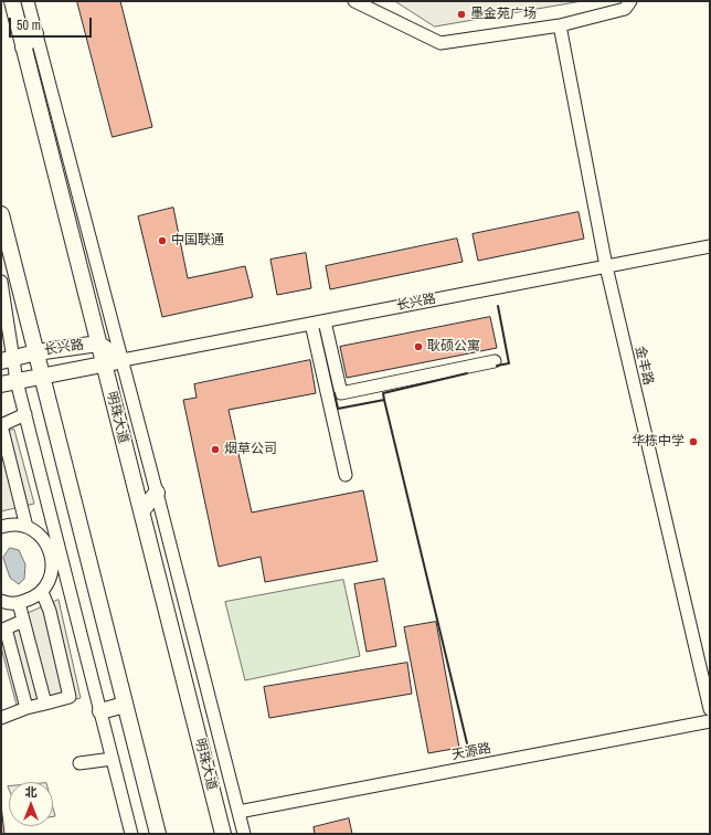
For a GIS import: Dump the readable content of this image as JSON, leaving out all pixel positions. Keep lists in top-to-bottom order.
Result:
{
  "streets": {
    "main road": ["长兴路", "明珠大道"],
    "street": ["金丰路", "天源路"]
  },
  "crossings": [
    ["长兴路", "金丰路"],
    ["长兴路", "明珠大道"]
  ],
  "places": [
    "墨金苑广场",
    "中国联通",
    "耿硕公寓",
    "华栋中学",
    "烟草公司"
  ],
  "scale_bar": "50 m",
  "north": "top"
}
